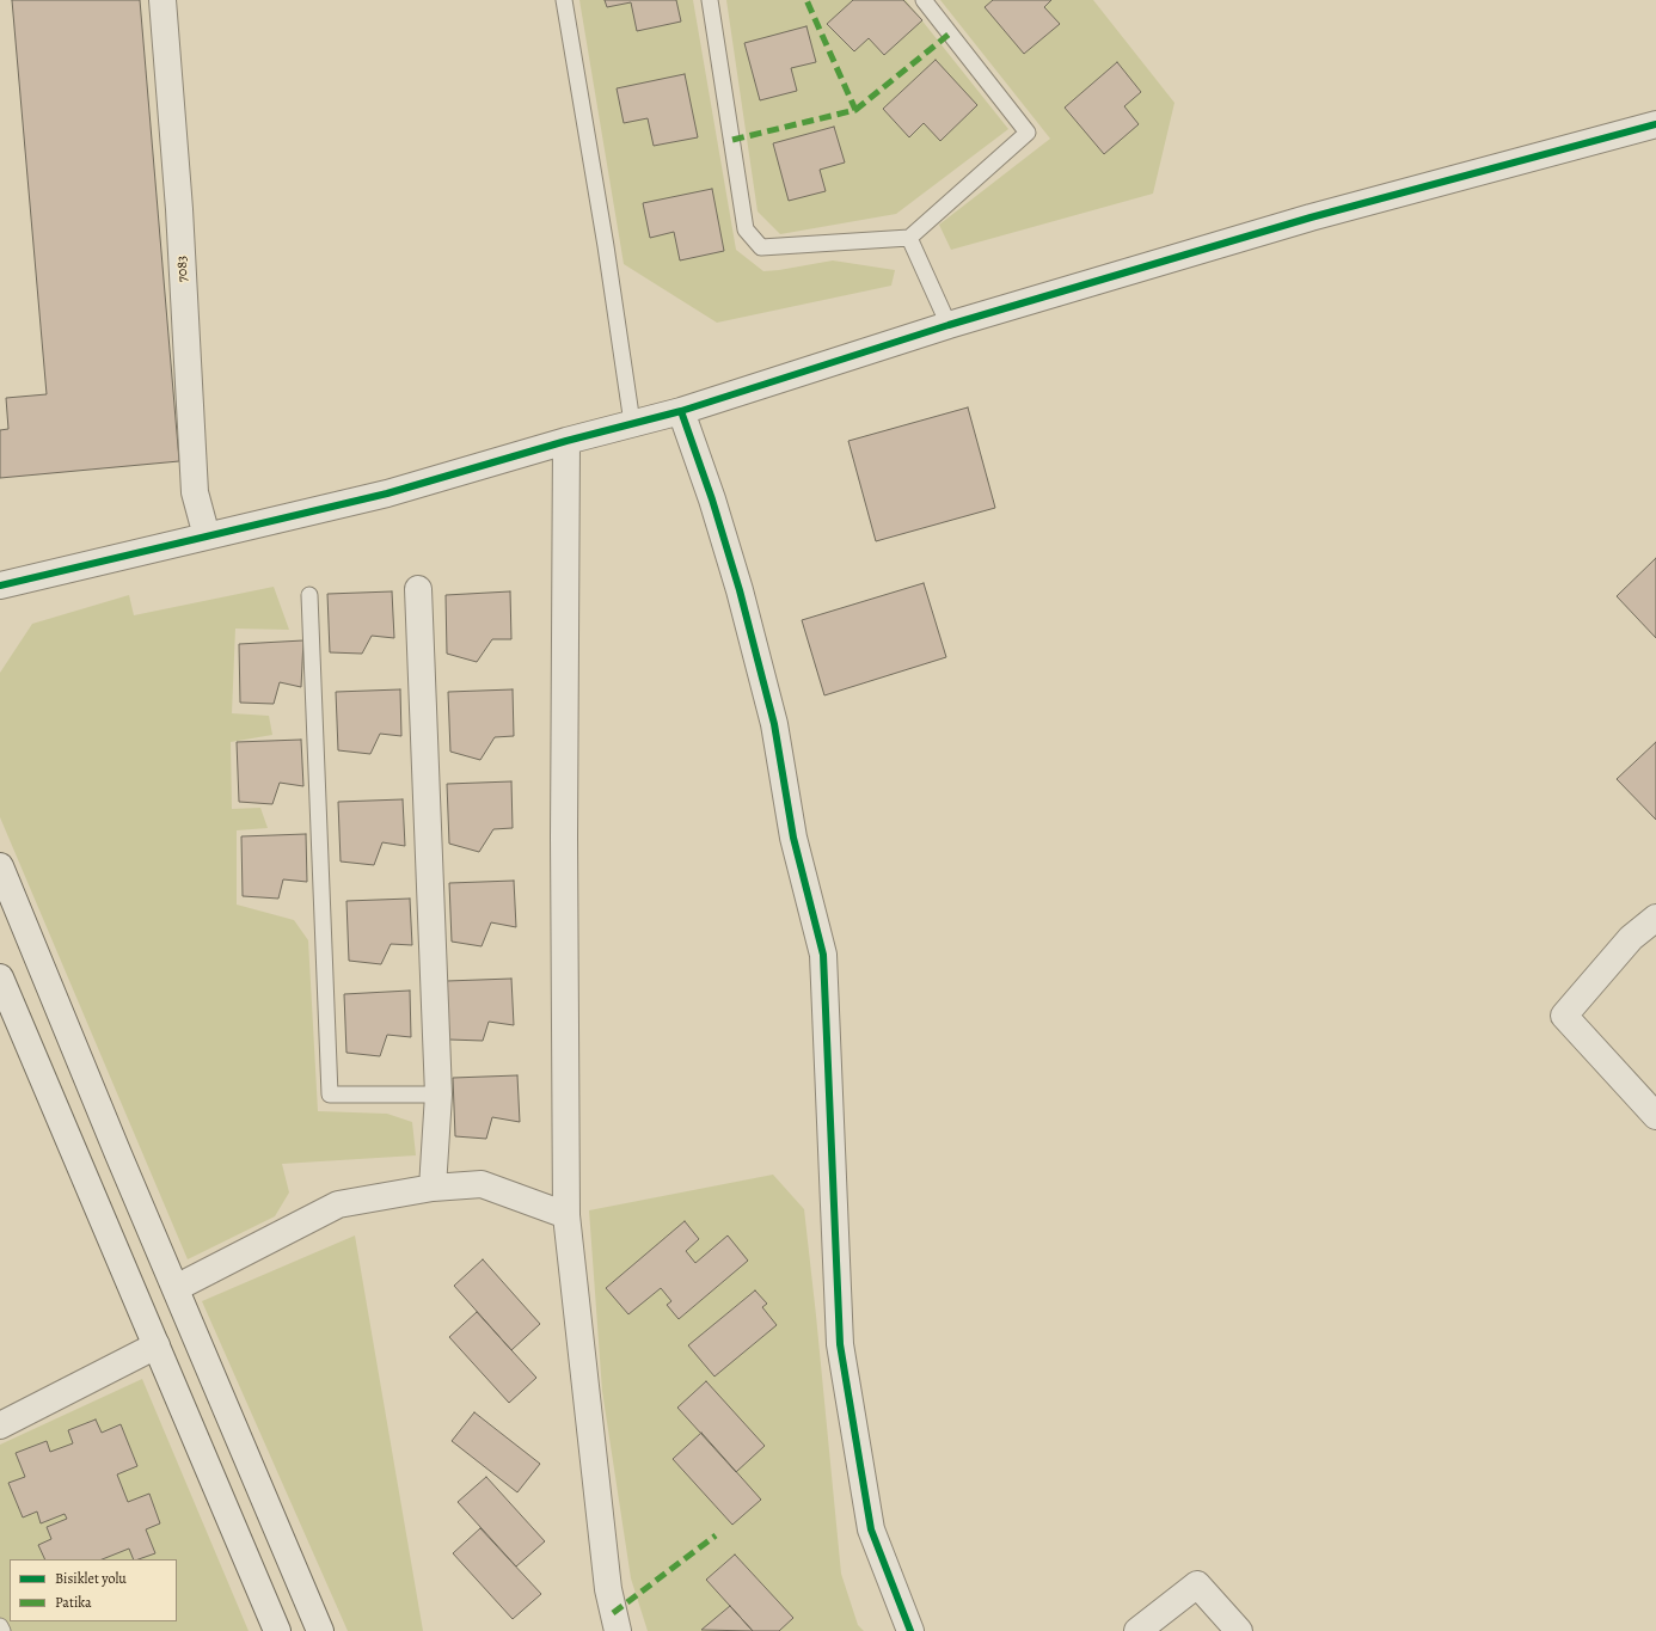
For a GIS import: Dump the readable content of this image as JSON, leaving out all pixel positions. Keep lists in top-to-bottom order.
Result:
{
  "streets": {
    "street": ["7083"]
  },
  "legend": ["Bisiklet yolu", "Patika"]
}
